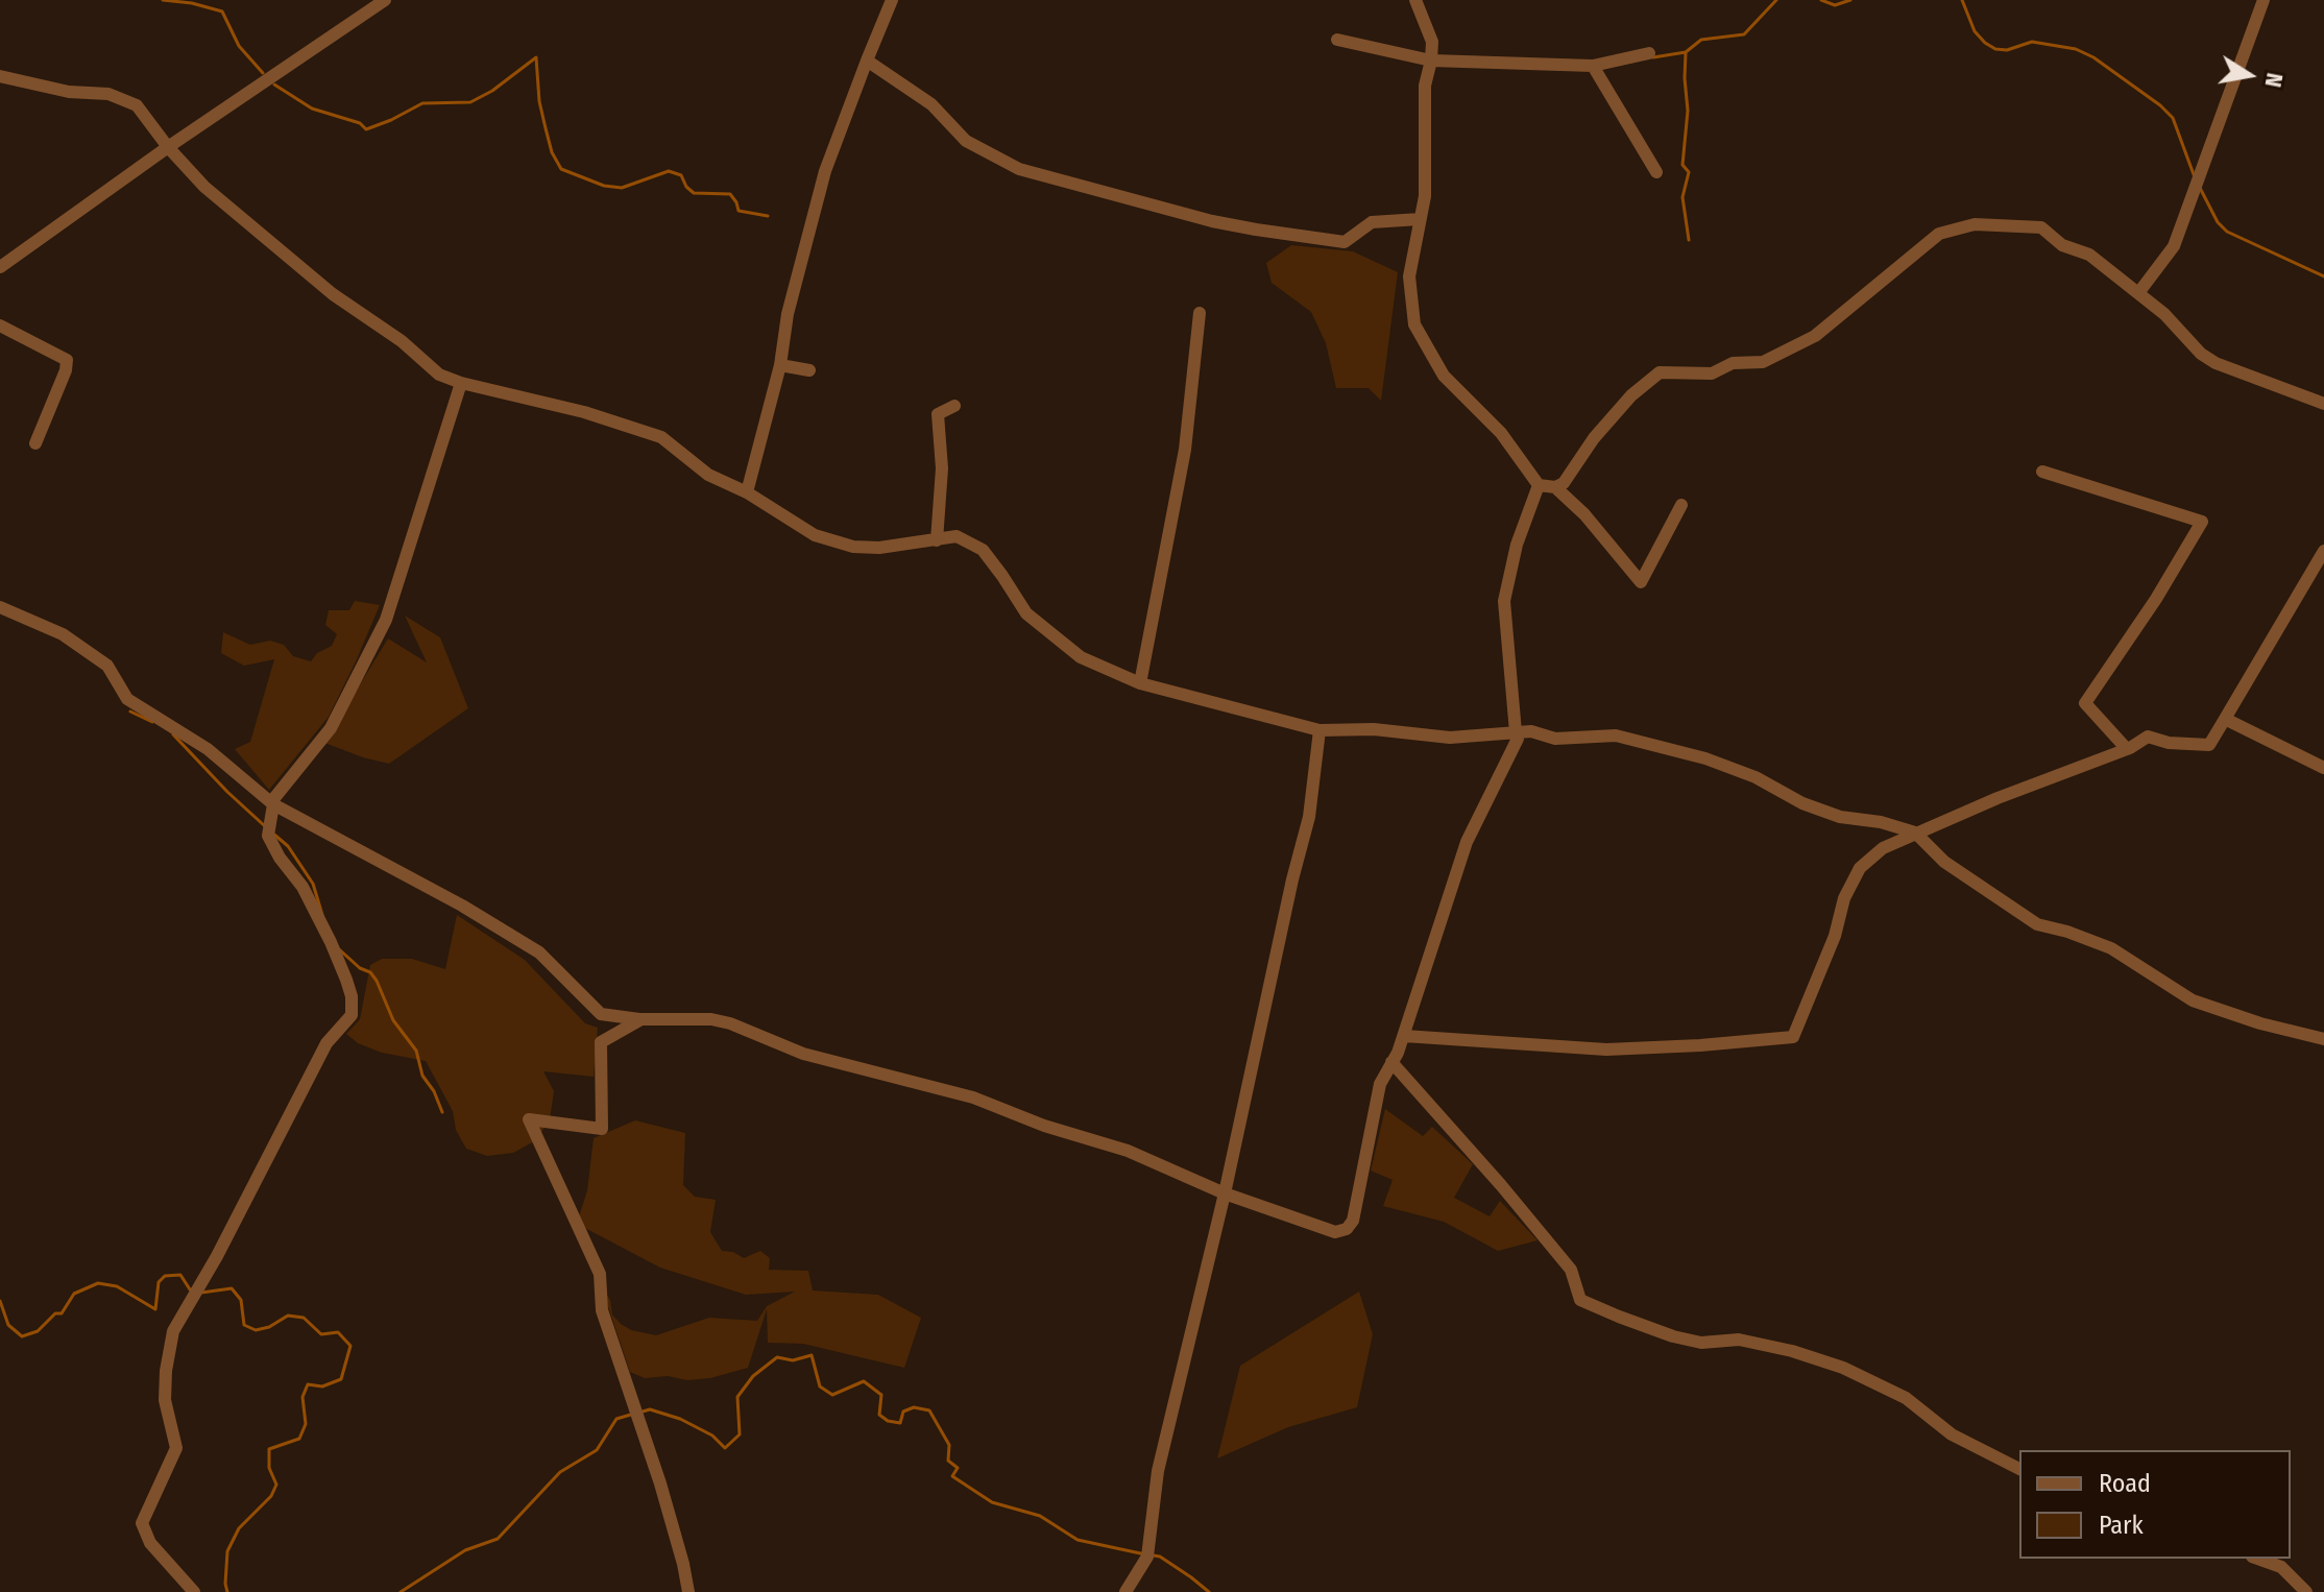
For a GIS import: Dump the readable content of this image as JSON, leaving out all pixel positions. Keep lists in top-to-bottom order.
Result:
{
  "legend": ["Road", "Park"],
  "north": "right"
}
